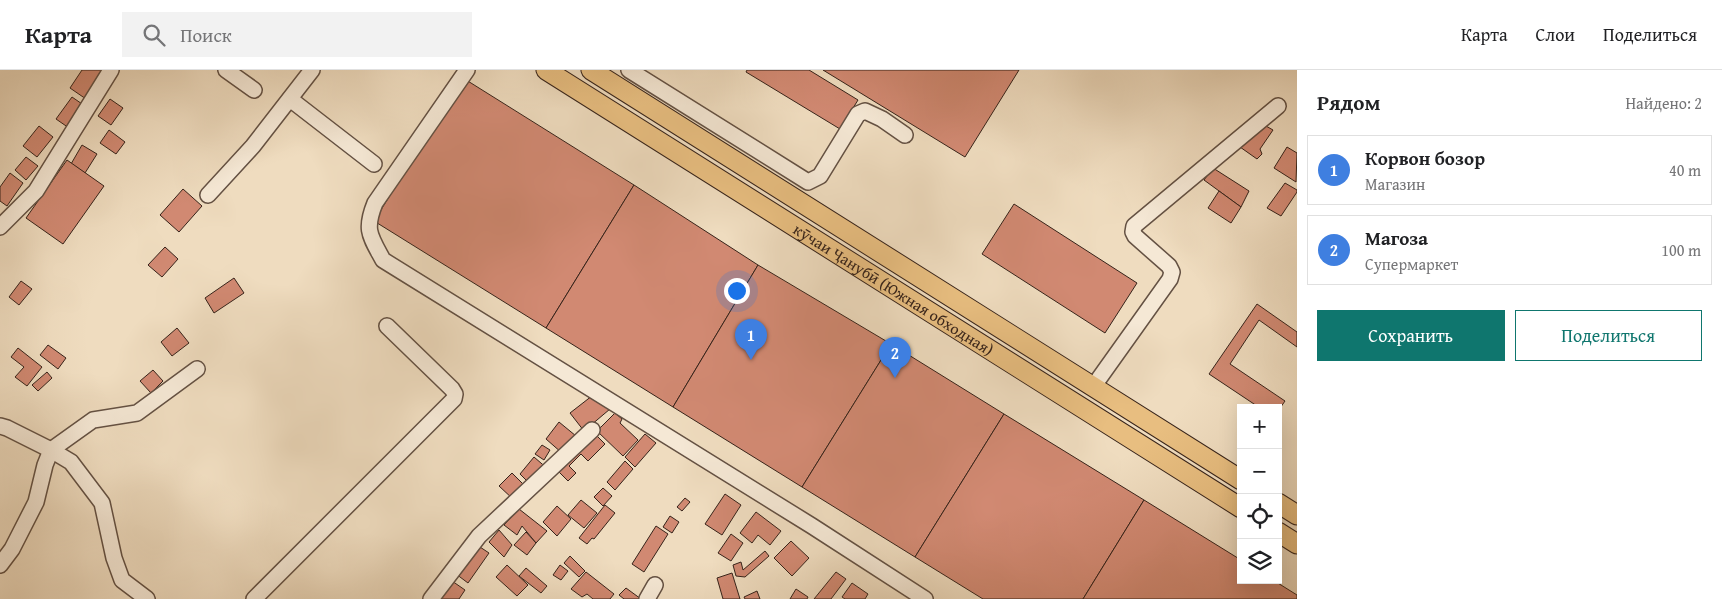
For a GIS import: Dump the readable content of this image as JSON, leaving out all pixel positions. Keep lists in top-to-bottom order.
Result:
{
  "streets": {
    "main road": ["кӯчаи Ҷанубӣ (Южная обходная)"]
  },
  "page": {
    "header": "Карта",
    "search": "Поиск",
    "nav": ["Карта", "Слои", "Поделиться"],
    "heading": ["Рядом", "Найдено: 2"],
    "list": [
      {
        "mark": "1",
        "name": "Корвон бозор",
        "note": "Магазин",
        "value": "40 m"
      },
      {
        "mark": "2",
        "name": "Магоза",
        "note": "Супермаркет",
        "value": "100 m"
      }
    ],
    "buttons": ["Сохранить", "Поделиться"],
    "pins": ["1", "2"],
    "map_buttons": ["+", "−"]
  }
}
